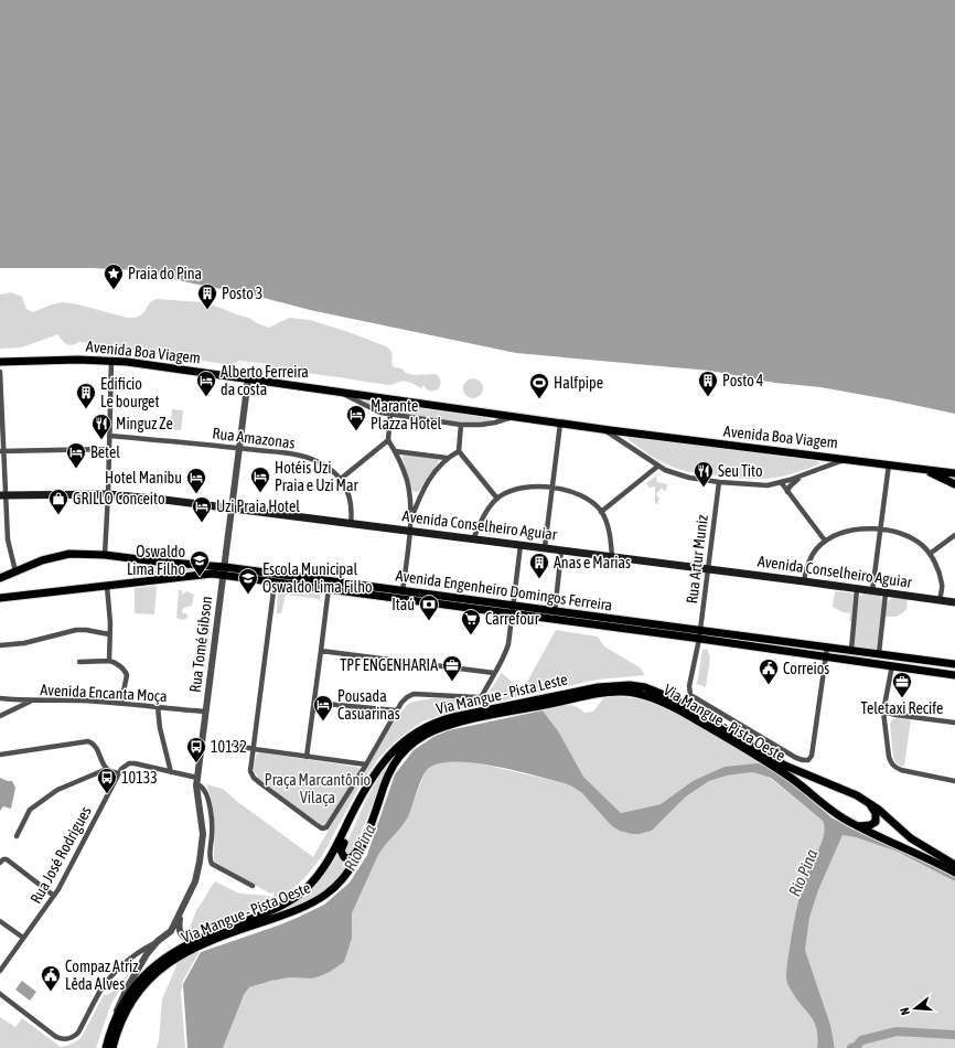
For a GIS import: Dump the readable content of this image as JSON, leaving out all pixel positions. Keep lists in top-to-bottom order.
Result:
{
  "streets": {
    "main road": [
      "Avenida Boa Viagem",
      "Avenida Conselheiro Aguiar",
      "Avenida Engenheiro Domingos Ferreira",
      "Via Mangue - Pista Leste",
      "Via Mangue - Pista Oeste"
    ],
    "street": [
      "Rua Amazonas",
      "Rua Artur Muniz",
      "Rua Tomé Gibson",
      "Avenida Encanta Moça",
      "Rua José Rodrigues"
    ]
  },
  "crossings": [
    ["Avenida Boa Viagem", "Rua Artur Muniz"],
    ["Avenida Boa Viagem", "Rua Tomé Gibson"],
    ["Rua Amazonas", "Rua Tomé Gibson"],
    ["Avenida Conselheiro Aguiar", "Rua Artur Muniz"],
    ["Avenida Conselheiro Aguiar", "Rua Tomé Gibson"],
    ["Rua Artur Muniz", "Avenida Engenheiro Domingos Ferreira"],
    ["Avenida Engenheiro Domingos Ferreira", "Rua Tomé Gibson"],
    ["Rua Tomé Gibson", "Avenida Encanta Moça"],
    ["Rua Tomé Gibson", "Via Mangue - Pista Leste"],
    ["Rua Tomé Gibson", "Via Mangue - Pista Oeste"],
    ["Via Mangue - Pista Leste", "Via Mangue - Pista Oeste"]
  ],
  "water": ["Rio Pina"],
  "parks": ["Praça Marcantônio Vilaça"],
  "places": {
    "place": ["Praia do Pina"],
    "building": [
      "Posto 3",
      "Posto 4",
      "Edificio Le bourget",
      "Anas e Marias"
    ],
    "hotel": [
      "Alberto Ferreira da costa",
      "Marante Plazza Hotel",
      "Betel",
      "Hotéis Uzi Praia e Uzi Mar",
      "Hotel Manibu",
      "Uzi Praia Hotel",
      "Pousada Casuarinas"
    ],
    "sports": ["Halfpipe"],
    "restaurant": ["Minguz Ze", "Seu Tito"],
    "shop": ["GRILLO Conceito"],
    "school or university": ["Oswaldo Lima Filho", "Escola Municipal Oswaldo Lima Filho"],
    "bank": ["Itaú"],
    "supermarket": ["Carrefour"],
    "office": ["TPF ENGENHARIA", "Teletaxi Recife"],
    "public building": ["Correios", "Compaz Atriz Lêda Alves"],
    "bus stop": ["10132", "10133"]
  },
  "north": "left"
}
